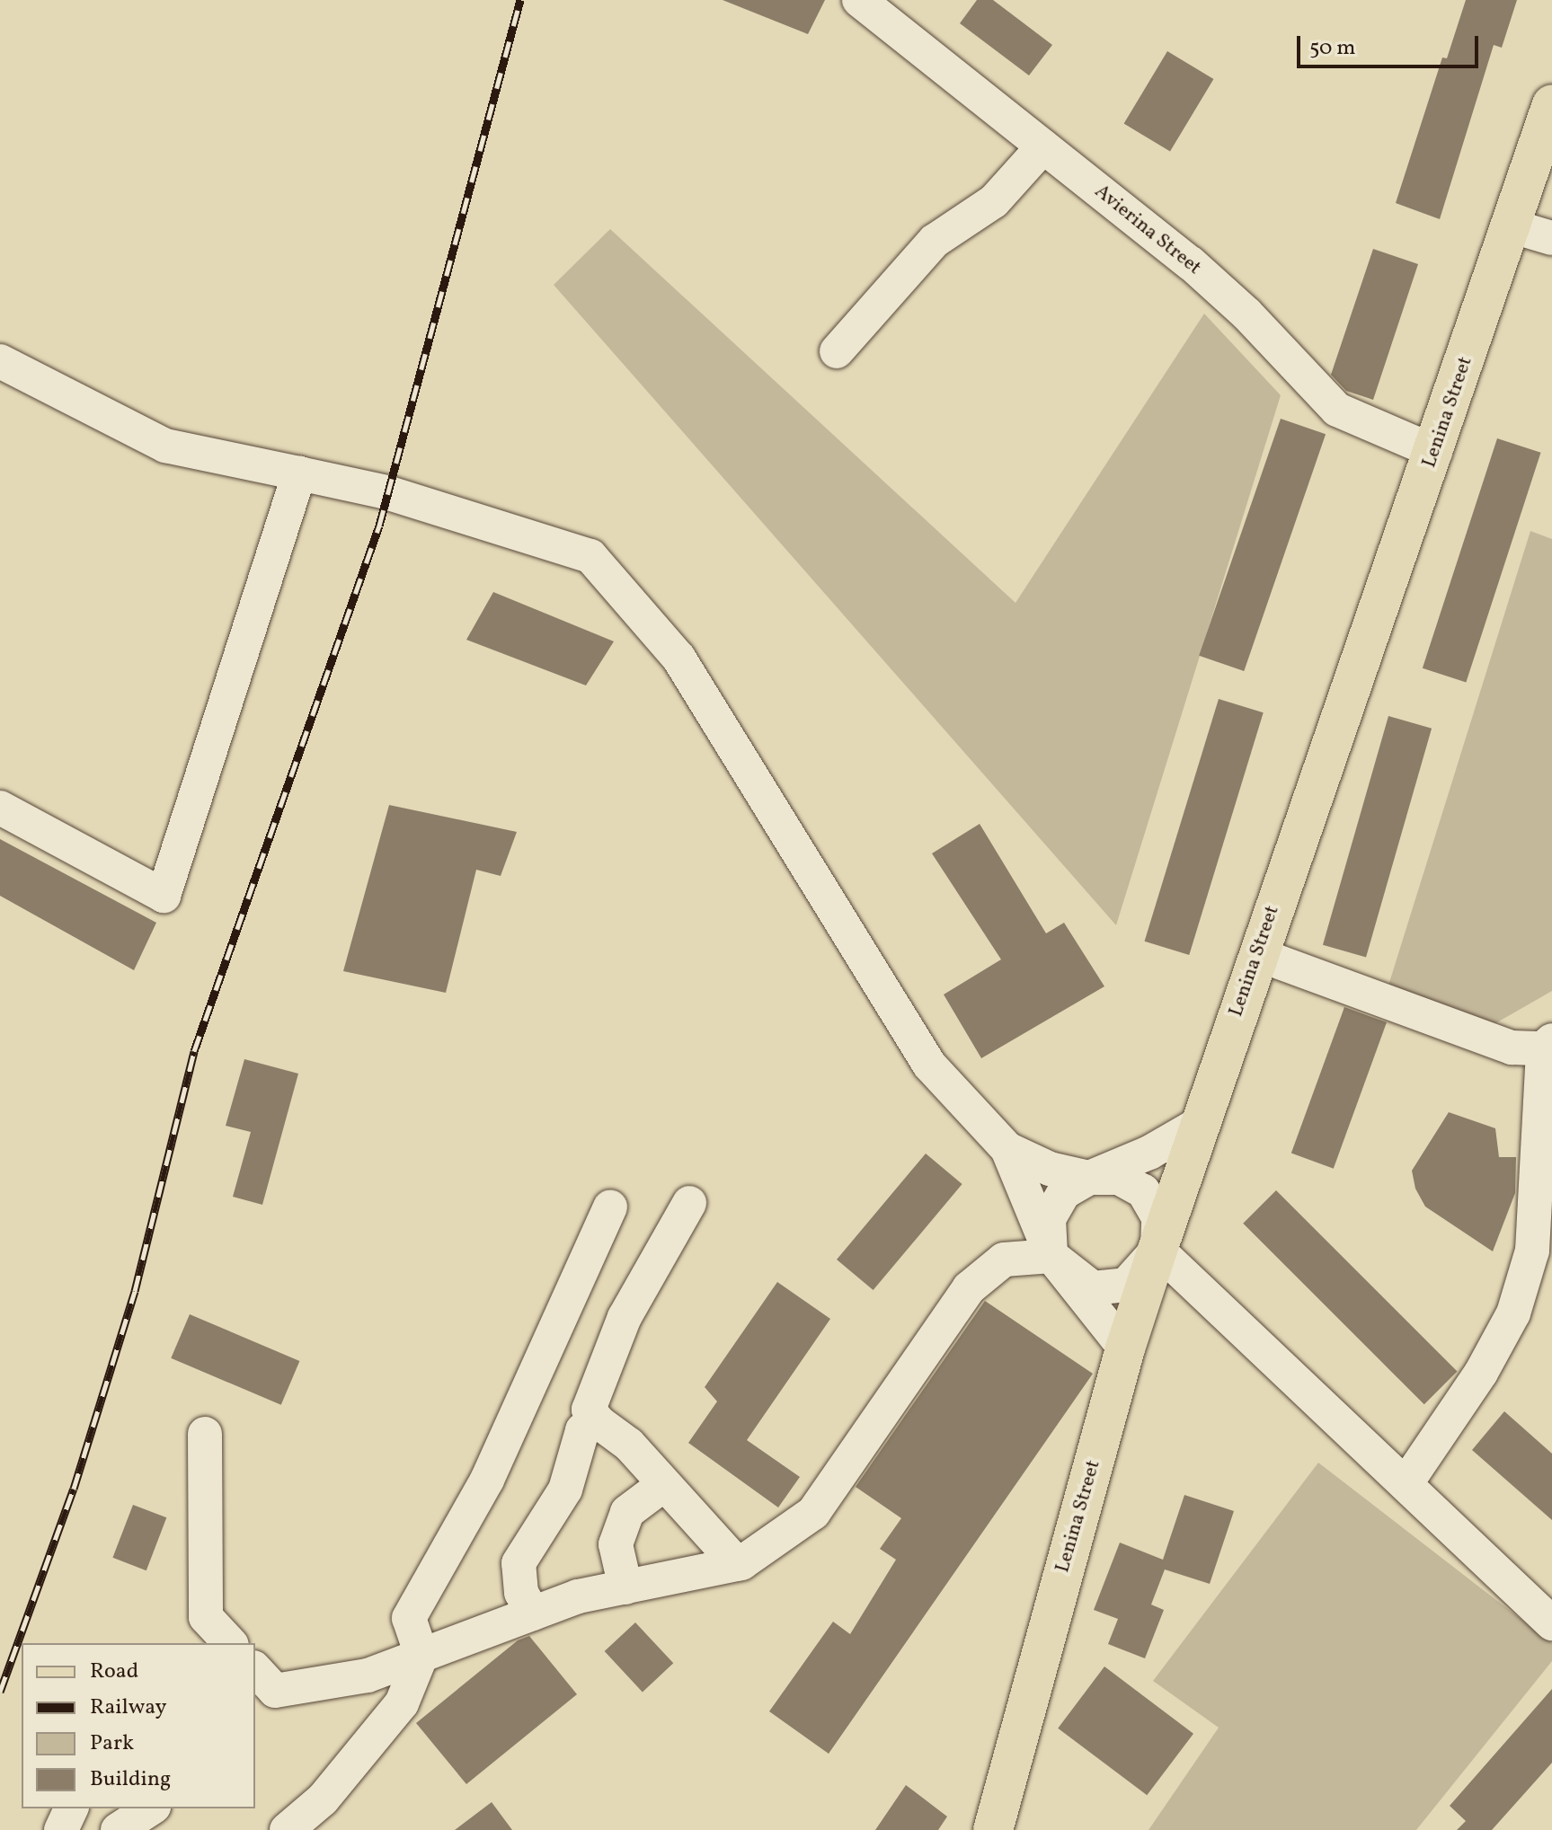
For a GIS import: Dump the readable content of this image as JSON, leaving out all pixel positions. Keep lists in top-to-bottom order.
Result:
{
  "streets": {
    "main road": ["Lenina Street"],
    "street": ["Avierina Street"]
  },
  "crossings": [
    ["Avierina Street", "Lenina Street"]
  ],
  "legend": [
    "Road",
    "Railway",
    "Park",
    "Building"
  ],
  "scale_bar": "50 m"
}
